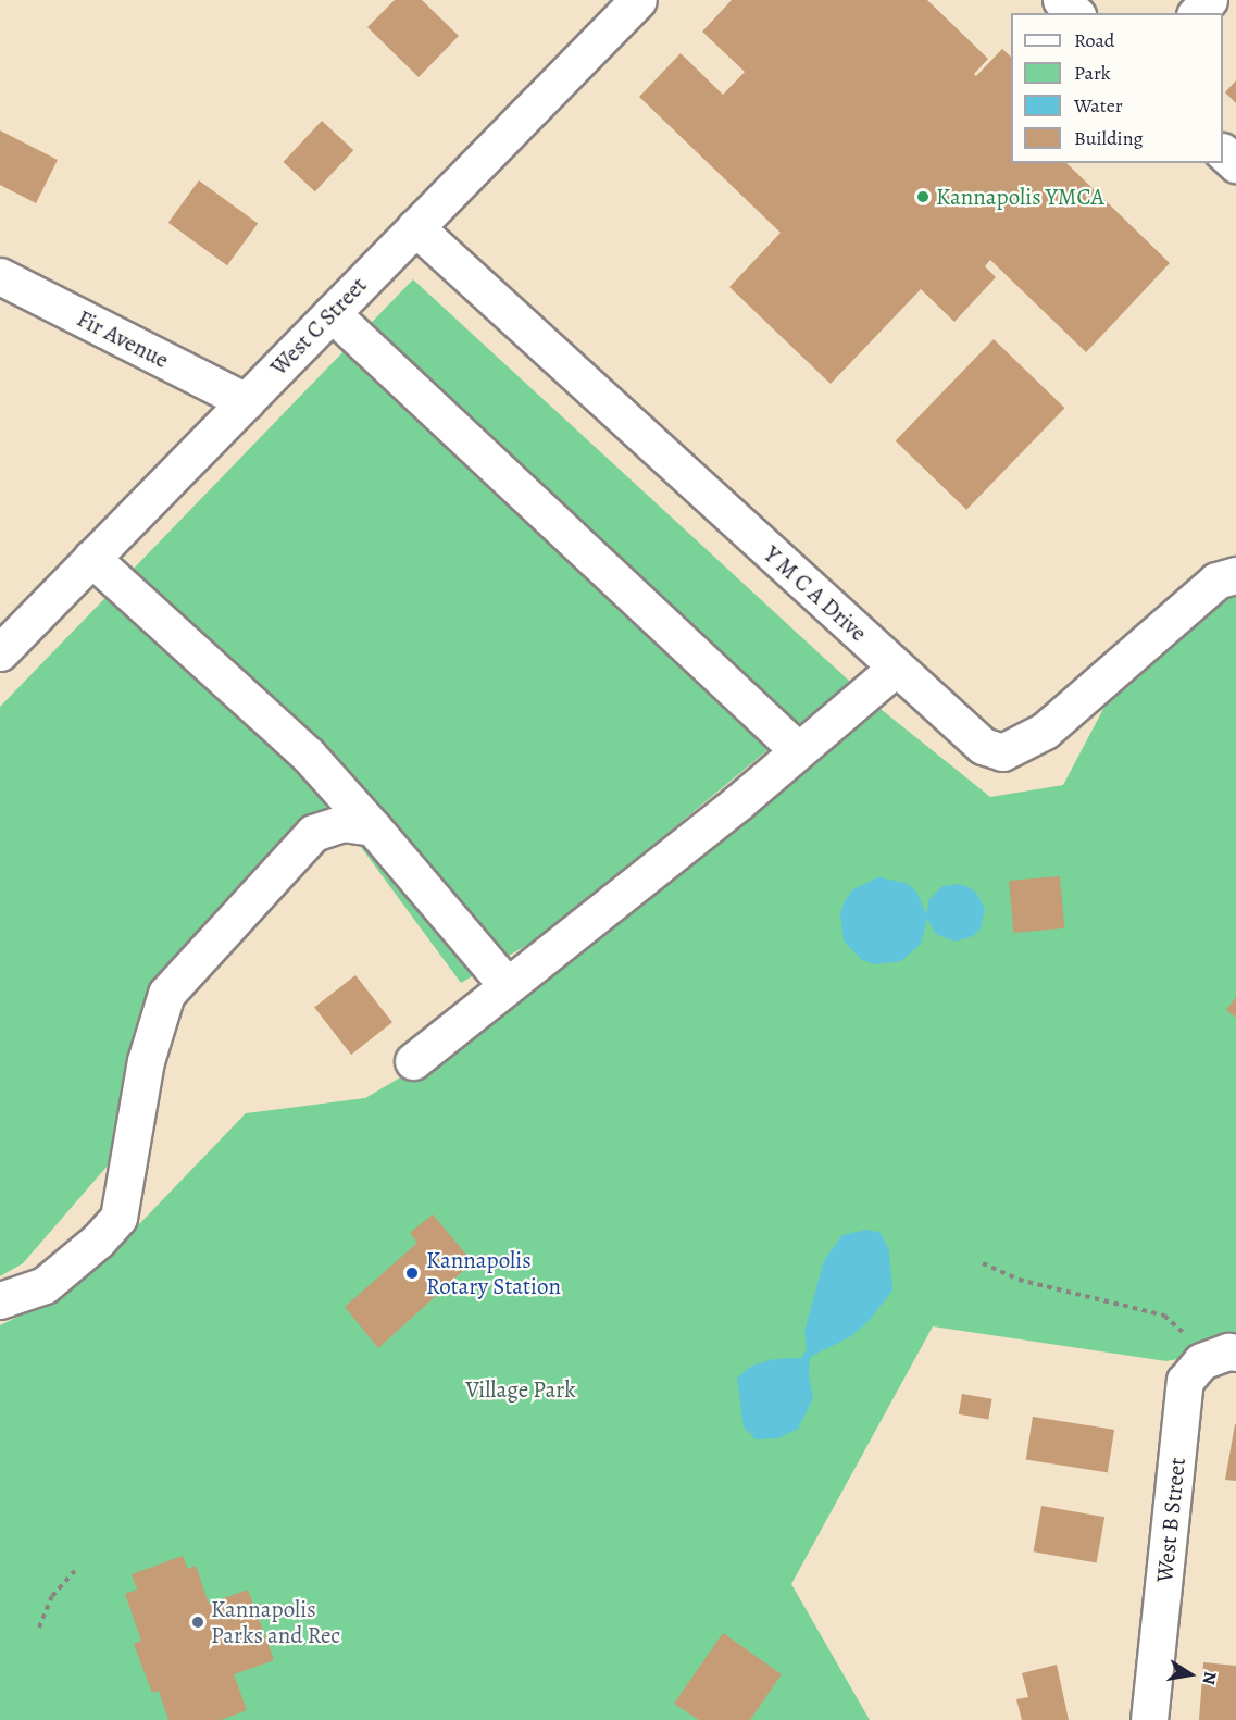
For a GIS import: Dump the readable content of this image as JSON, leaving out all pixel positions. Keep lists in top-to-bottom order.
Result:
{
  "streets": {
    "street": [
      "West C Street",
      "Fir Avenue",
      "Y M C A Drive",
      "West B Street"
    ]
  },
  "crossings": [
    ["West C Street", "Fir Avenue"],
    ["West C Street", "Y M C A Drive"]
  ],
  "parks": ["Village Park"],
  "places": ["Kannapolis YMCA", "Kannapolis Rotary Station", "Kannapolis Parks and Rec"],
  "legend": [
    "Road",
    "Park",
    "Water",
    "Building"
  ],
  "north": "right"
}
